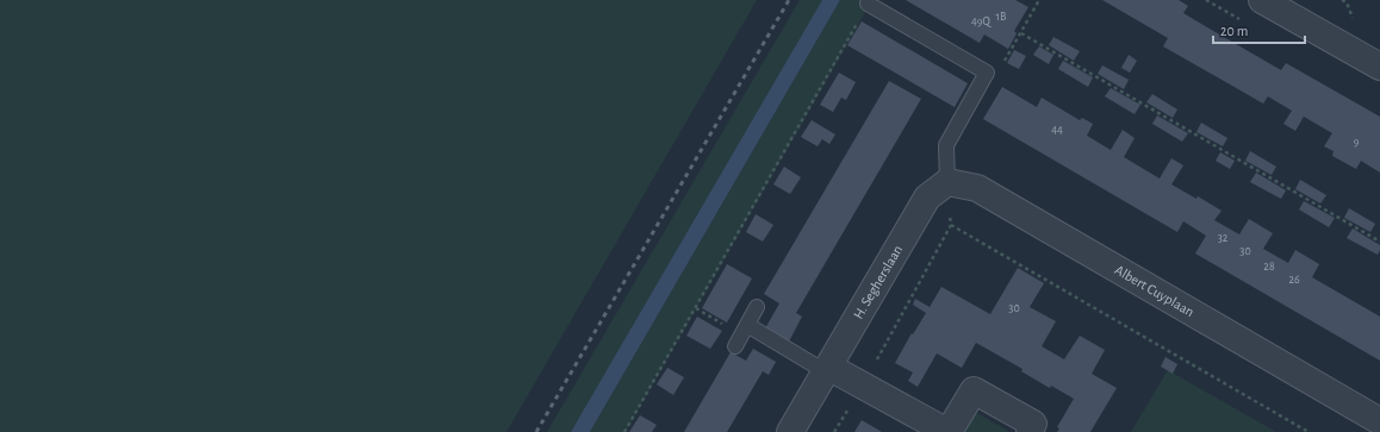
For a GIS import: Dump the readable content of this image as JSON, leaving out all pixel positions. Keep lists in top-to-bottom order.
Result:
{
  "streets": {
    "street": ["H. Segherslaan", "Albert Cuyplaan"]
  },
  "crossings": [
    ["H. Segherslaan", "Albert Cuyplaan"]
  ],
  "house_numbers": [
    "1B",
    "49Q",
    "44",
    "9",
    "32",
    "30",
    "28",
    "26",
    "30"
  ],
  "scale_bar": "20 m"
}
